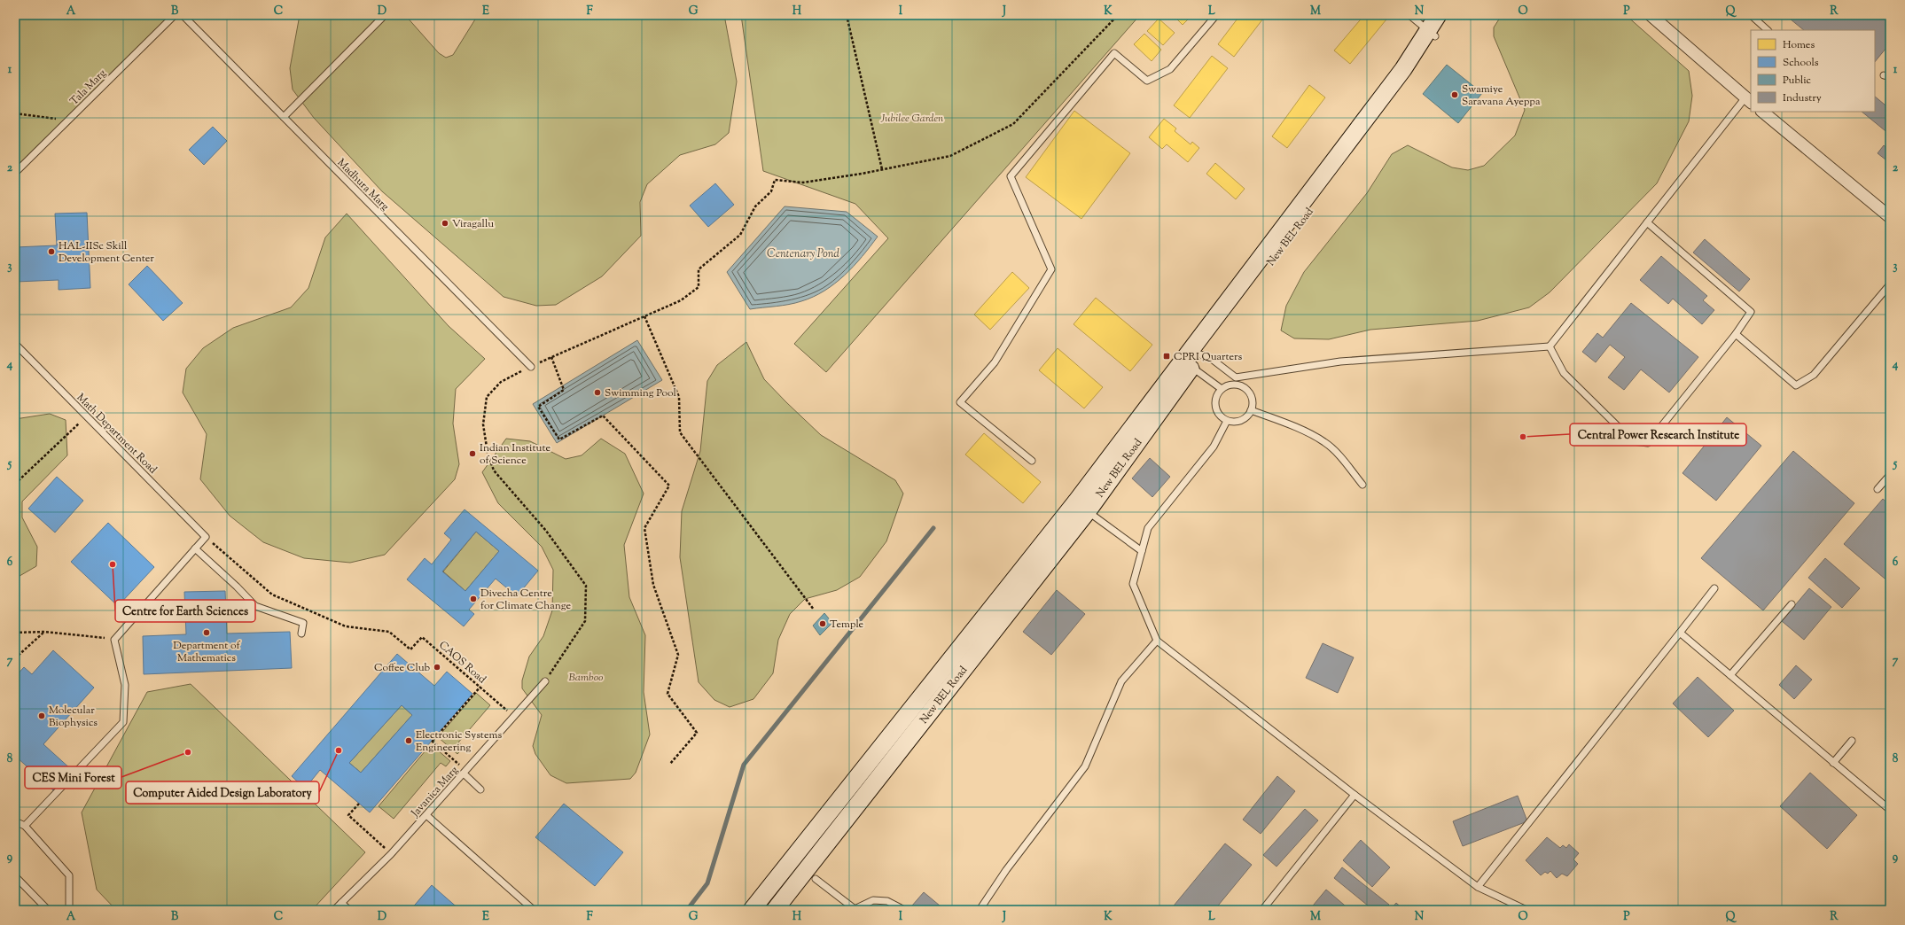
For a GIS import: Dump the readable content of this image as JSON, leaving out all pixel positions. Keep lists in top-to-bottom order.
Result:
{
  "streets": {
    "main road": ["New BEL Road"],
    "lane": [
      "Tala Marg",
      "Madhura Marg",
      "Math Department Road",
      "Javanica Marg"
    ],
    "path": ["CAOS Road"]
  },
  "crossings": [
    ["Math Department Road", "CAOS Road"],
    ["CAOS Road", "Javanica Marg"]
  ],
  "water": ["Centenary Pond"],
  "parks": ["Jubilee Garden", "Bamboo"],
  "places": {
    "other": [
      "Swamiye Saravana Ayeppa",
      "Viragallu",
      "HAL-IISc Skill Development Center",
      "Swimming Pool",
      "Central Power Research Institute",
      "Indian Institute of Science",
      "Centre for Earth Sciences",
      "Divecha Centre for Climate Change",
      "Temple",
      "Department of Mathematics",
      "Coffee Club",
      "Molecular Biophysics",
      "Electronic Systems Engineering",
      "Computer Aided Design Laboratory",
      "CES Mini Forest"
    ],
    "transit": ["CPRI Quarters"]
  },
  "legend": [
    "Homes",
    "Schools",
    "Public",
    "Industry"
  ],
  "grid": {
    "columns": [
      "A",
      "B",
      "C",
      "D",
      "E",
      "F",
      "G",
      "H",
      "I",
      "J",
      "K",
      "L",
      "M",
      "N",
      "O",
      "P",
      "Q",
      "R"
    ],
    "rows": [
      "1",
      "2",
      "3",
      "4",
      "5",
      "6",
      "7",
      "8",
      "9"
    ]
  }
}
